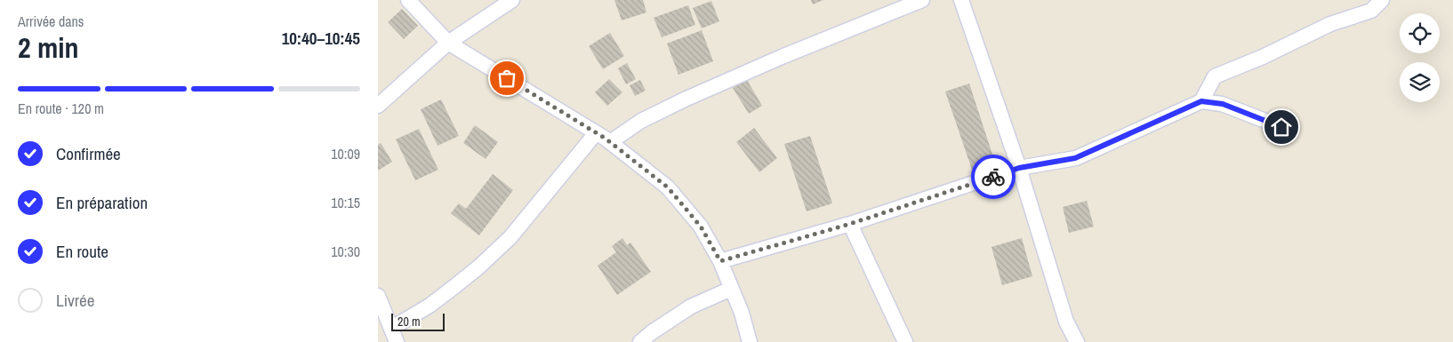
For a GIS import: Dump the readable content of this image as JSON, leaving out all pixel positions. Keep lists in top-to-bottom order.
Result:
{
  "scale_bar": "20 m",
  "page": {
    "heading": ["2 min", "Arrivée dans", "10:40–10:45"],
    "bar": "En route · 120 m",
    "list": [
      ["Confirmée", "10:09"],
      ["En préparation", "10:15"],
      ["En route", "10:30"],
      "Livrée"
    ],
    "scale": "20 m"
  }
}
